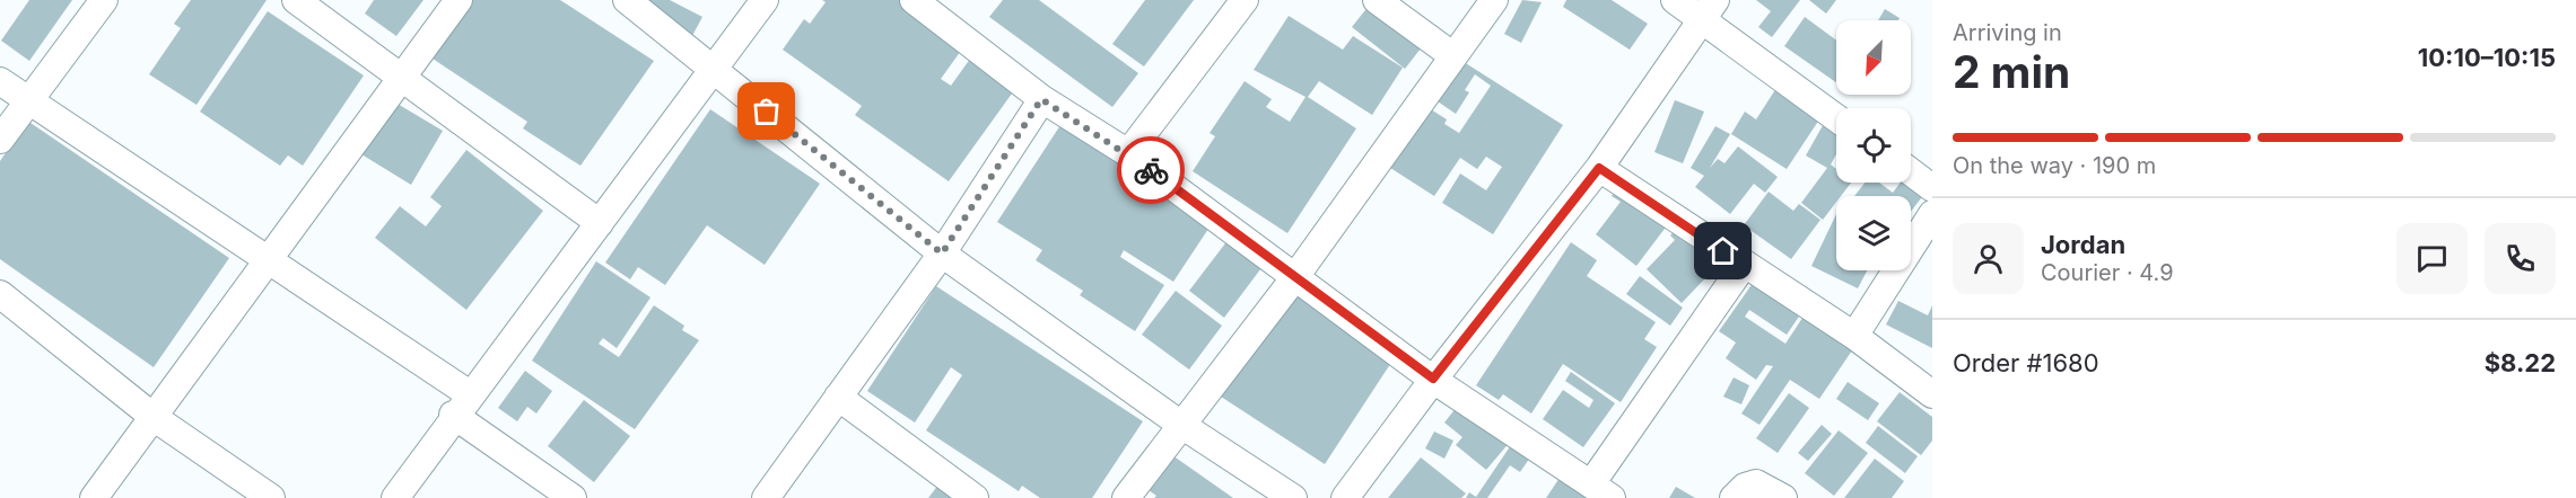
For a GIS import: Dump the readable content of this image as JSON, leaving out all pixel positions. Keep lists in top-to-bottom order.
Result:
{
  "north": "bottom left",
  "page": {
    "heading": ["2 min", "Arriving in", "10:10–10:15"],
    "panel": [
      "Jordan",
      "Courier · 4.9",
      "Order #1680",
      "$8.22"
    ],
    "bar": "On the way · 190 m"
  }
}
